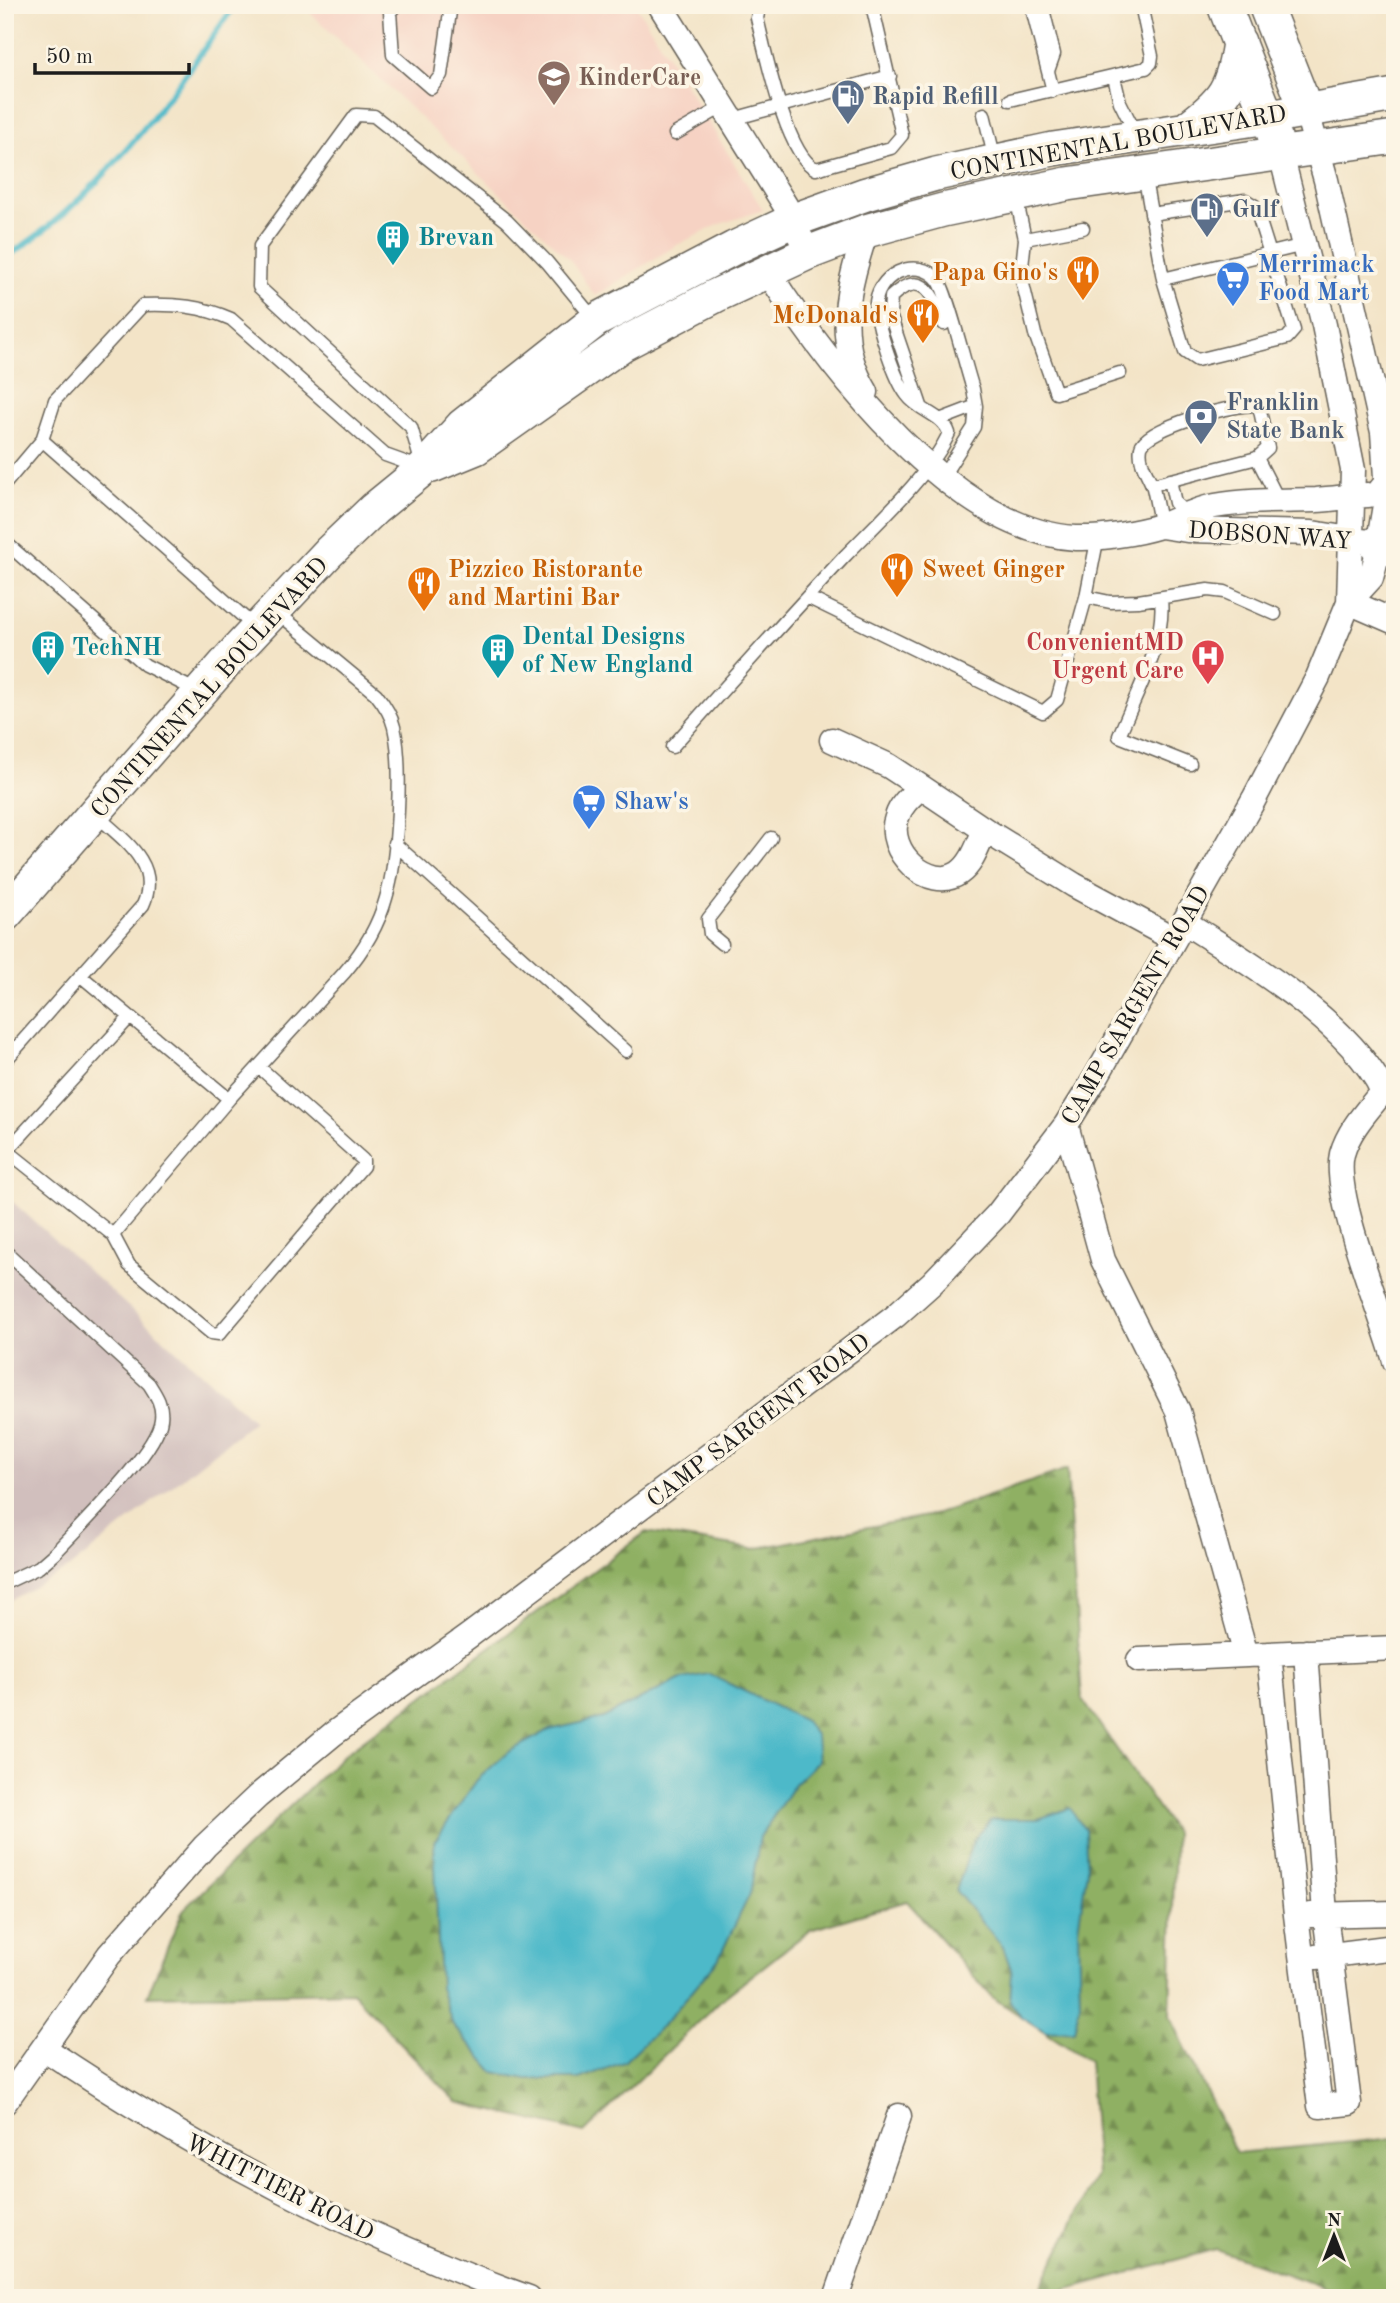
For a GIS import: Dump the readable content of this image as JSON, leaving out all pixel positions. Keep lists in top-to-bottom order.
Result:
{
  "streets": {
    "main road": ["CONTINENTAL BOULEVARD"],
    "street": ["DOBSON WAY", "CAMP SARGENT ROAD", "WHITTIER ROAD"]
  },
  "crossings": [
    ["CONTINENTAL BOULEVARD", "DOBSON WAY"],
    ["CONTINENTAL BOULEVARD", "CAMP SARGENT ROAD"],
    ["DOBSON WAY", "CAMP SARGENT ROAD"],
    ["CAMP SARGENT ROAD", "WHITTIER ROAD"]
  ],
  "places": {
    "school or university": ["KinderCare"],
    "fuel station": ["Rapid Refill", "Gulf"],
    "building": ["Brevan", "TechNH", "Dental Designs of New England"],
    "restaurant": [
      "Papa Gino's",
      "McDonald's",
      "Sweet Ginger",
      "Pizzico Ristorante and Martini Bar"
    ],
    "supermarket": ["Merrimack Food Mart", "Shaw's"],
    "bank": ["Franklin State Bank"],
    "hospital": ["ConvenientMD Urgent Care"]
  },
  "scale_bar": "50 m",
  "north": "top"
}
